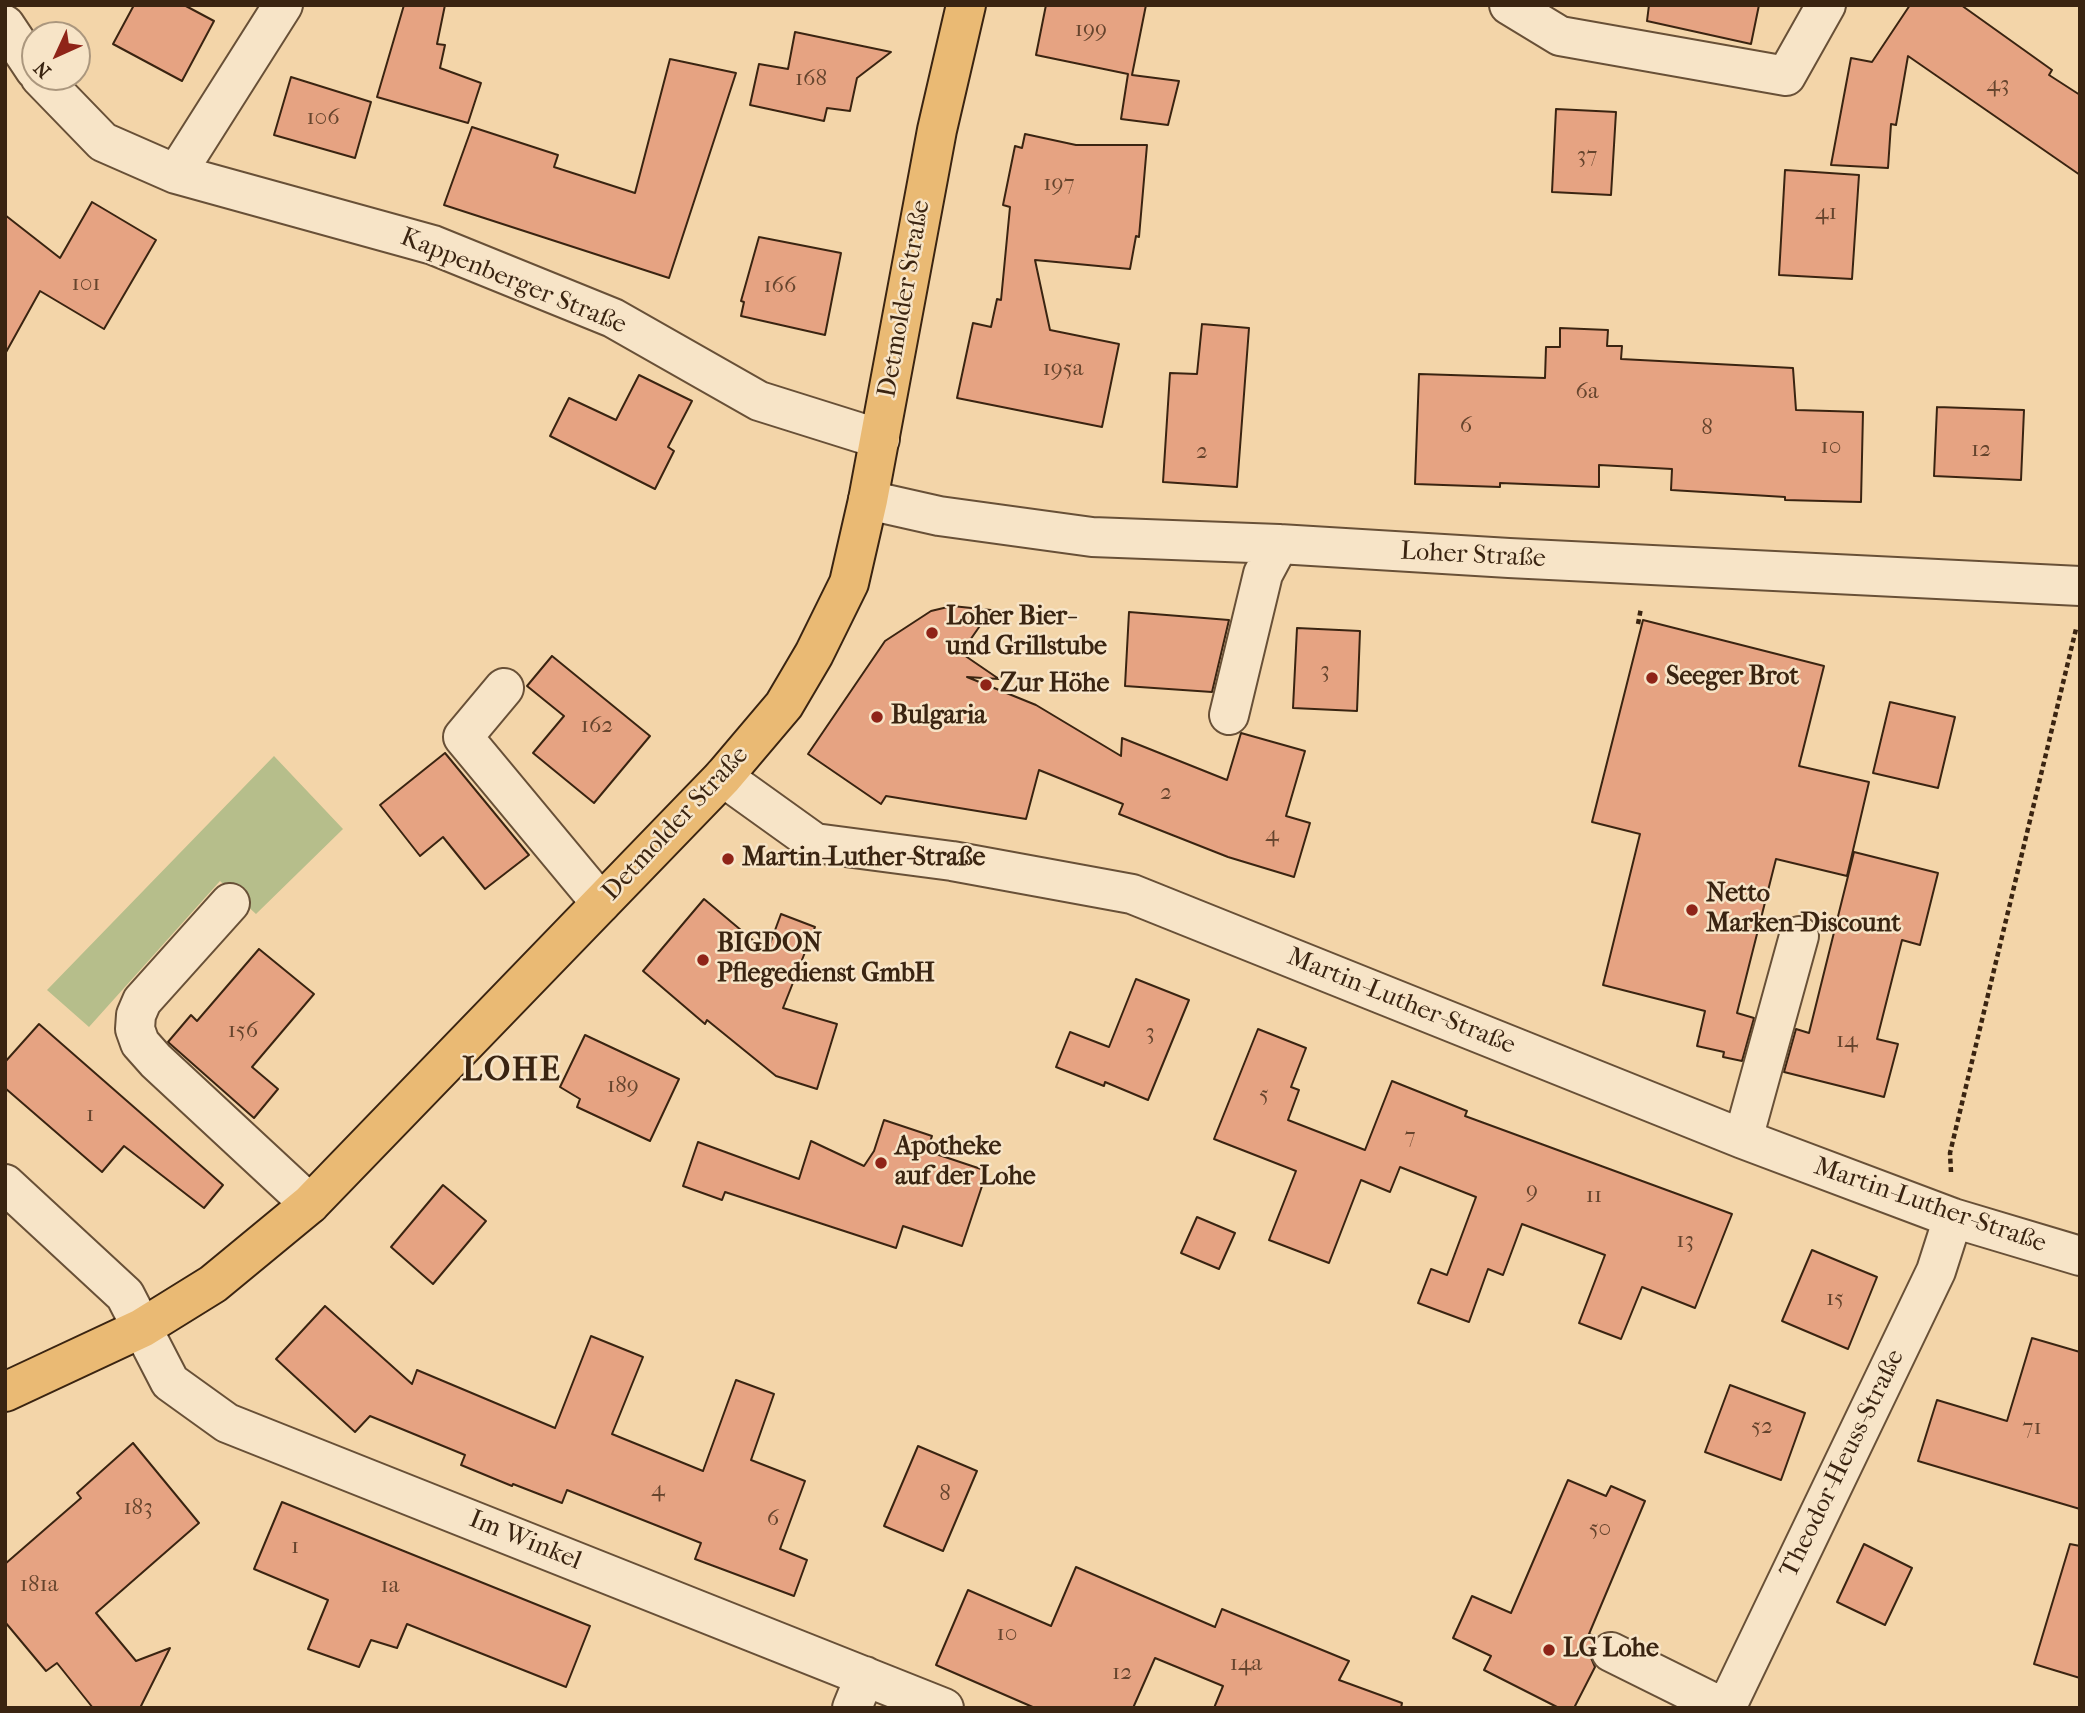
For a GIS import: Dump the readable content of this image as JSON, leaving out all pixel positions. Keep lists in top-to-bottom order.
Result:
{
  "streets": {
    "main road": ["Detmolder Straße"],
    "street": [
      "Kappenberger Straße",
      "Loher Straße",
      "Martin-Luther-Straße",
      "Theodor-Heuss-Straße",
      "Im Winkel"
    ]
  },
  "crossings": [
    ["Kappenberger Straße", "Detmolder Straße"],
    ["Detmolder Straße", "Loher Straße"],
    ["Detmolder Straße", "Martin-Luther-Straße"],
    ["Detmolder Straße", "Im Winkel"],
    ["Martin-Luther-Straße", "Theodor-Heuss-Straße"]
  ],
  "districts": ["LOHE"],
  "places": [
    "Loher Bier- und Grillstube",
    "Seeger Brot",
    "Zur Höhe",
    "Bulgaria",
    "Martin-Luther-Straße",
    "Netto Marken-Discount",
    "BIGDON Pflegedienst GmbH",
    "Apotheke auf der Lohe",
    "LG Lohe"
  ],
  "house_numbers": [
    "199",
    "168",
    "43",
    "106",
    "37",
    "197",
    "41",
    "101",
    "166",
    "195a",
    "6a",
    "6",
    "8",
    "10",
    "12",
    "2",
    "3",
    "162",
    "2",
    "4",
    "156",
    "3",
    "14",
    "189",
    "5",
    "1",
    "7",
    "9",
    "11",
    "13",
    "15",
    "52",
    "71",
    "4",
    "8",
    "183",
    "6",
    "50",
    "1",
    "181a",
    "1a",
    "10",
    "14a",
    "12"
  ],
  "north": "bottom left"
}
